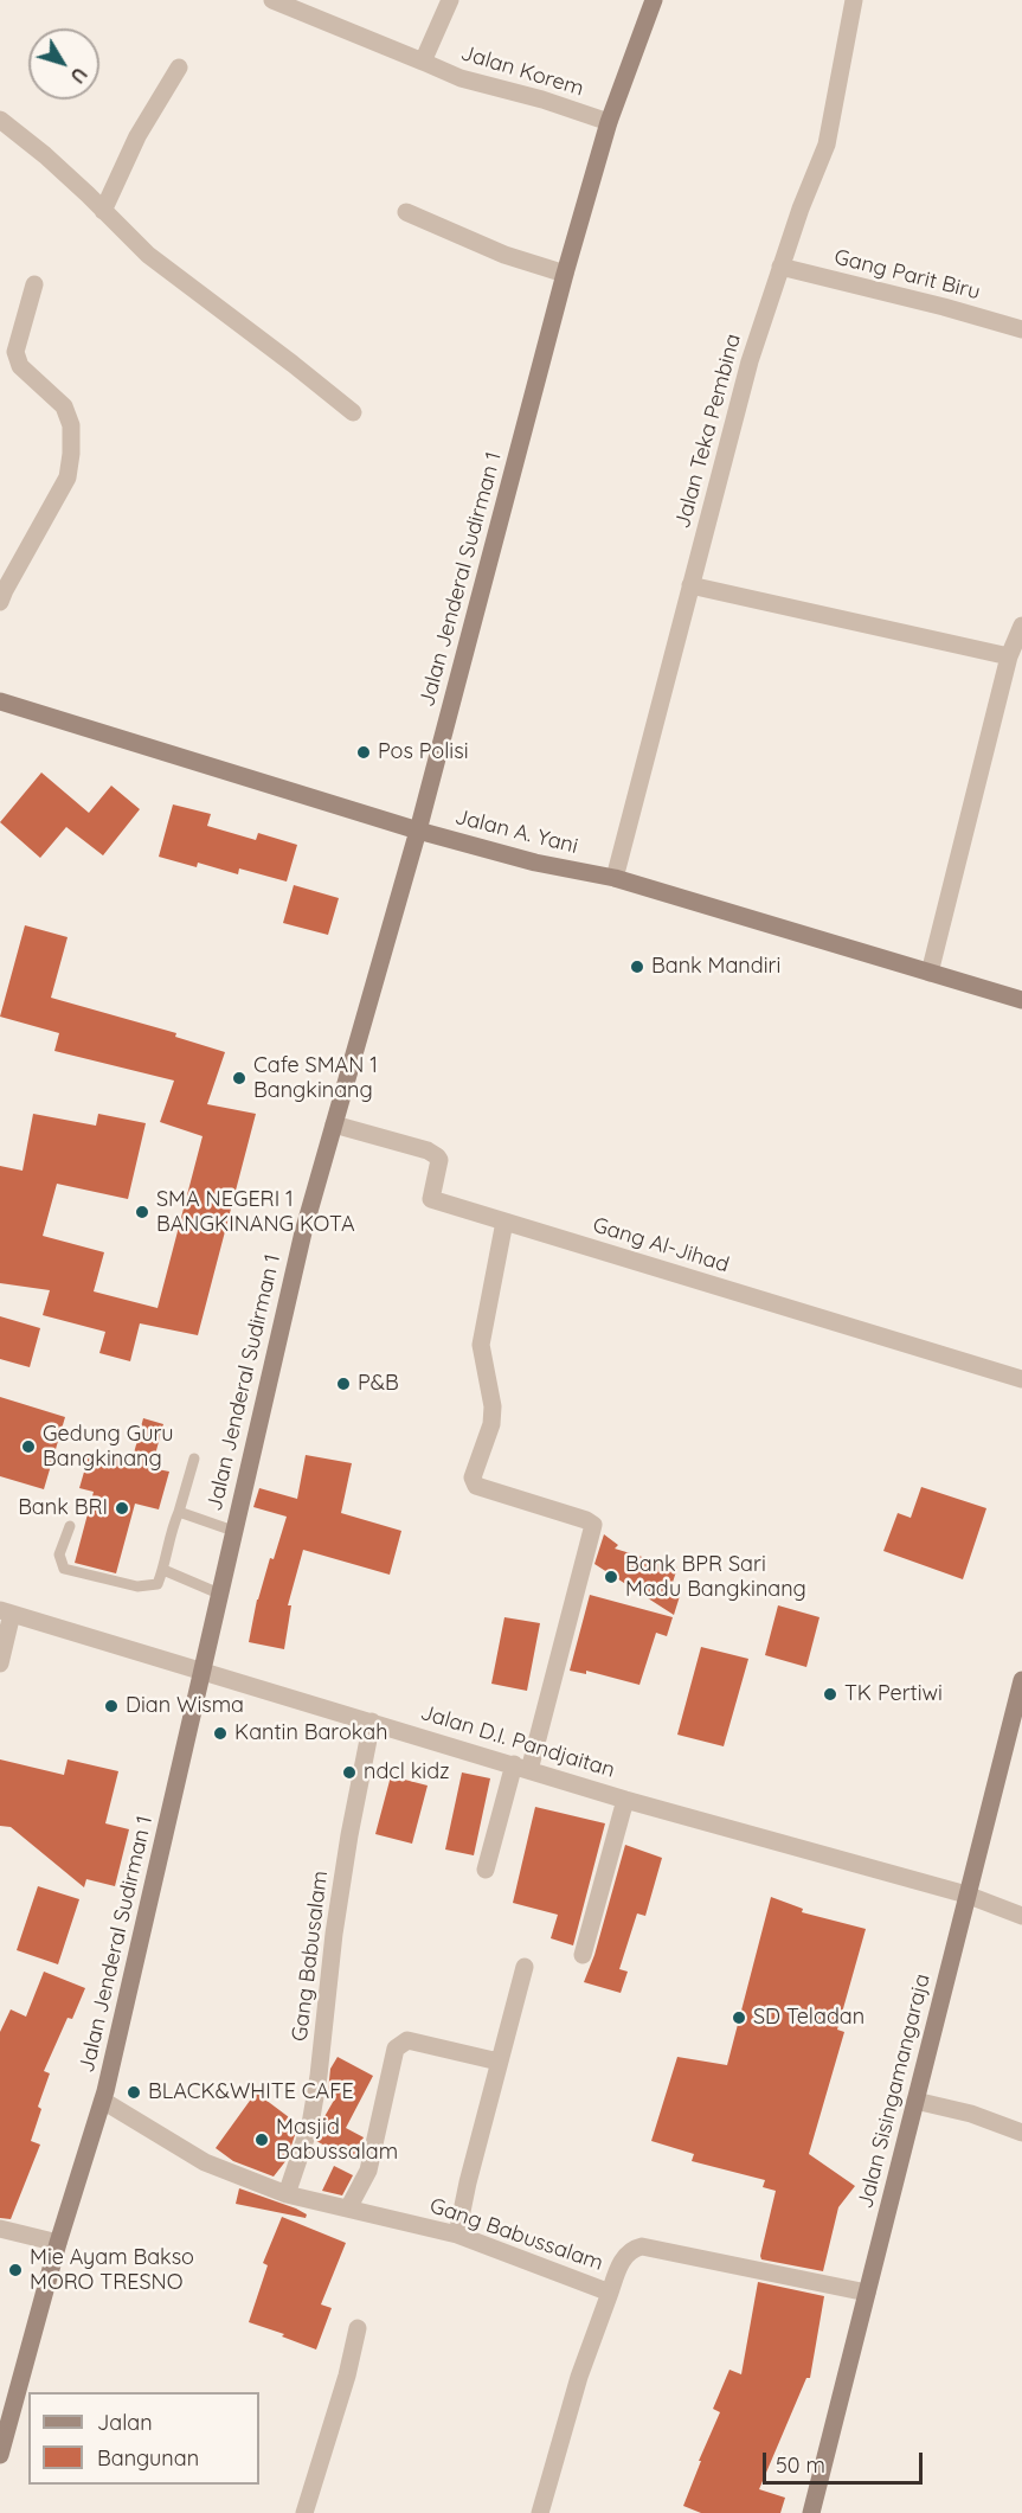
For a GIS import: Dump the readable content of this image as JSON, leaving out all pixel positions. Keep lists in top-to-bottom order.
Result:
{
  "streets": {
    "street": [
      "Jalan Korem",
      "Gang Parit Biru",
      "Jalan Teka Pembina",
      "Jalan Jenderal Sudirman 1",
      "Jalan A. Yani",
      "Gang Al-Jihad",
      "Jalan D.I. Pandjaitan",
      "Gang Babusalam",
      "Jalan Sisingamangaraja",
      "Gang Babussalam"
    ]
  },
  "crossings": [
    ["Jalan Korem", "Jalan Jenderal Sudirman 1"],
    ["Gang Parit Biru", "Jalan Teka Pembina"],
    ["Jalan Teka Pembina", "Jalan A. Yani"],
    ["Jalan Jenderal Sudirman 1", "Jalan A. Yani"],
    ["Jalan Jenderal Sudirman 1", "Gang Al-Jihad"],
    ["Jalan Jenderal Sudirman 1", "Jalan D.I. Pandjaitan"],
    ["Jalan Jenderal Sudirman 1", "Gang Babussalam"],
    ["Jalan D.I. Pandjaitan", "Gang Babusalam"],
    ["Jalan D.I. Pandjaitan", "Jalan Sisingamangaraja"],
    ["Gang Babusalam", "Gang Babussalam"],
    ["Jalan Sisingamangaraja", "Gang Babussalam"]
  ],
  "places": [
    "Pos Polisi",
    "Bank Mandiri",
    "Cafe SMAN 1 Bangkinang",
    "SMA NEGERI 1 BANGKINANG KOTA",
    "P&B",
    "Gedung Guru Bangkinang",
    "Bank BRI",
    "Bank BPR Sari Madu Bangkinang",
    "TK Pertiwi",
    "Dian Wisma",
    "Kantin Barokah",
    "ndcl kidz",
    "SD Teladan",
    "BLACK&WHITE CAFE",
    "Masjid Babussalam",
    "Mie Ayam Bakso MORO TRESNO"
  ],
  "legend": ["Jalan", "Bangunan"],
  "scale_bar": "50 m",
  "north": "bottom right"
}
